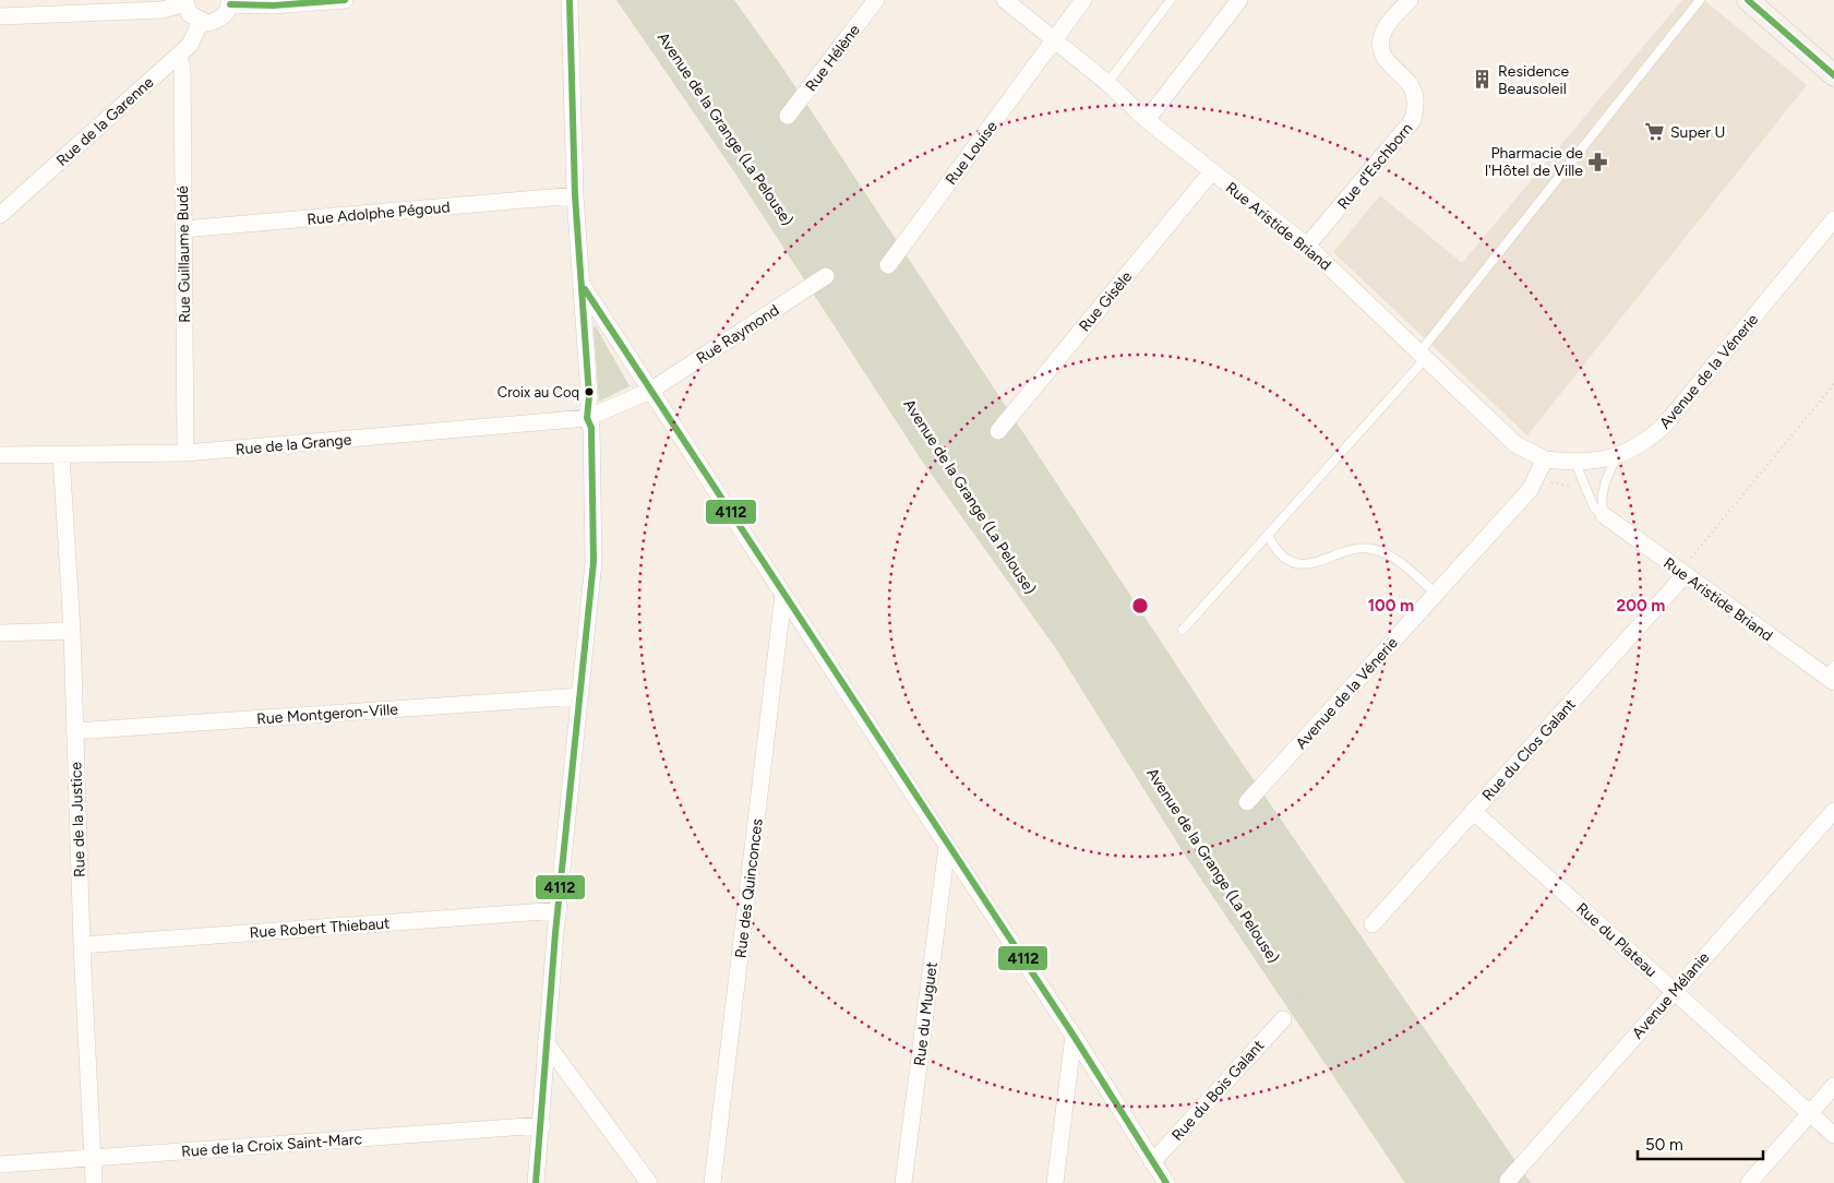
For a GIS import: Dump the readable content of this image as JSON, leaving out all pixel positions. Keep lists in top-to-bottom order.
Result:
{
  "streets": {
    "street": [
      "Rue Hélène",
      "Rue de la Garenne",
      "Rue Louise",
      "Rue d'Eschborn",
      "Rue Adolphe Pégoud",
      "Rue Aristide Briand",
      "Rue Guillaume Budé",
      "Rue Gisèle",
      "Rue Raymond",
      "Avenue de la Vénerie",
      "Rue de la Grange",
      "Rue Montgeron-Ville",
      "Rue du Clos Galant",
      "Rue de la Justice",
      "Rue des Quinconces",
      "Rue Robert Thiebaut",
      "Rue du Plateau",
      "Avenue Mélanie",
      "Rue du Muguet",
      "Rue du Bois Galant",
      "Rue de la Croix Saint-Marc"
    ],
    "path": ["Avenue de la Grange (La Pelouse)"]
  },
  "crossings": [
    ["Rue de la Garenne", "Rue Guillaume Budé"],
    ["Avenue de la Grange (La Pelouse)", "Rue Raymond"],
    ["Rue Louise", "Rue Aristide Briand"],
    ["Rue d'Eschborn", "Rue Aristide Briand"],
    ["Rue Adolphe Pégoud", "Rue Guillaume Budé"],
    ["Rue Aristide Briand", "Rue Gisèle"],
    ["Rue Aristide Briand", "Avenue de la Vénerie"],
    ["Rue Aristide Briand", "Rue du Clos Galant"],
    ["Rue Guillaume Budé", "Rue de la Grange"],
    ["Rue Raymond", "Rue de la Grange"],
    ["Rue de la Grange", "Rue de la Justice"],
    ["Rue Montgeron-Ville", "Rue de la Justice"],
    ["Rue du Clos Galant", "Rue du Plateau"],
    ["Rue de la Justice", "Rue Robert Thiebaut"],
    ["Rue de la Justice", "Rue de la Croix Saint-Marc"],
    ["Rue du Plateau", "Avenue Mélanie"]
  ],
  "places": {
    "building": ["Residence Beausoleil"],
    "supermarket": ["Super U"],
    "pharmacy": ["Pharmacie de l'Hôtel de Ville"],
    "other": ["Croix au Coq"]
  },
  "lines": ["transit line 4112"],
  "scale_bar": "50 m",
  "rings": ["100 m", "200 m"]
}
